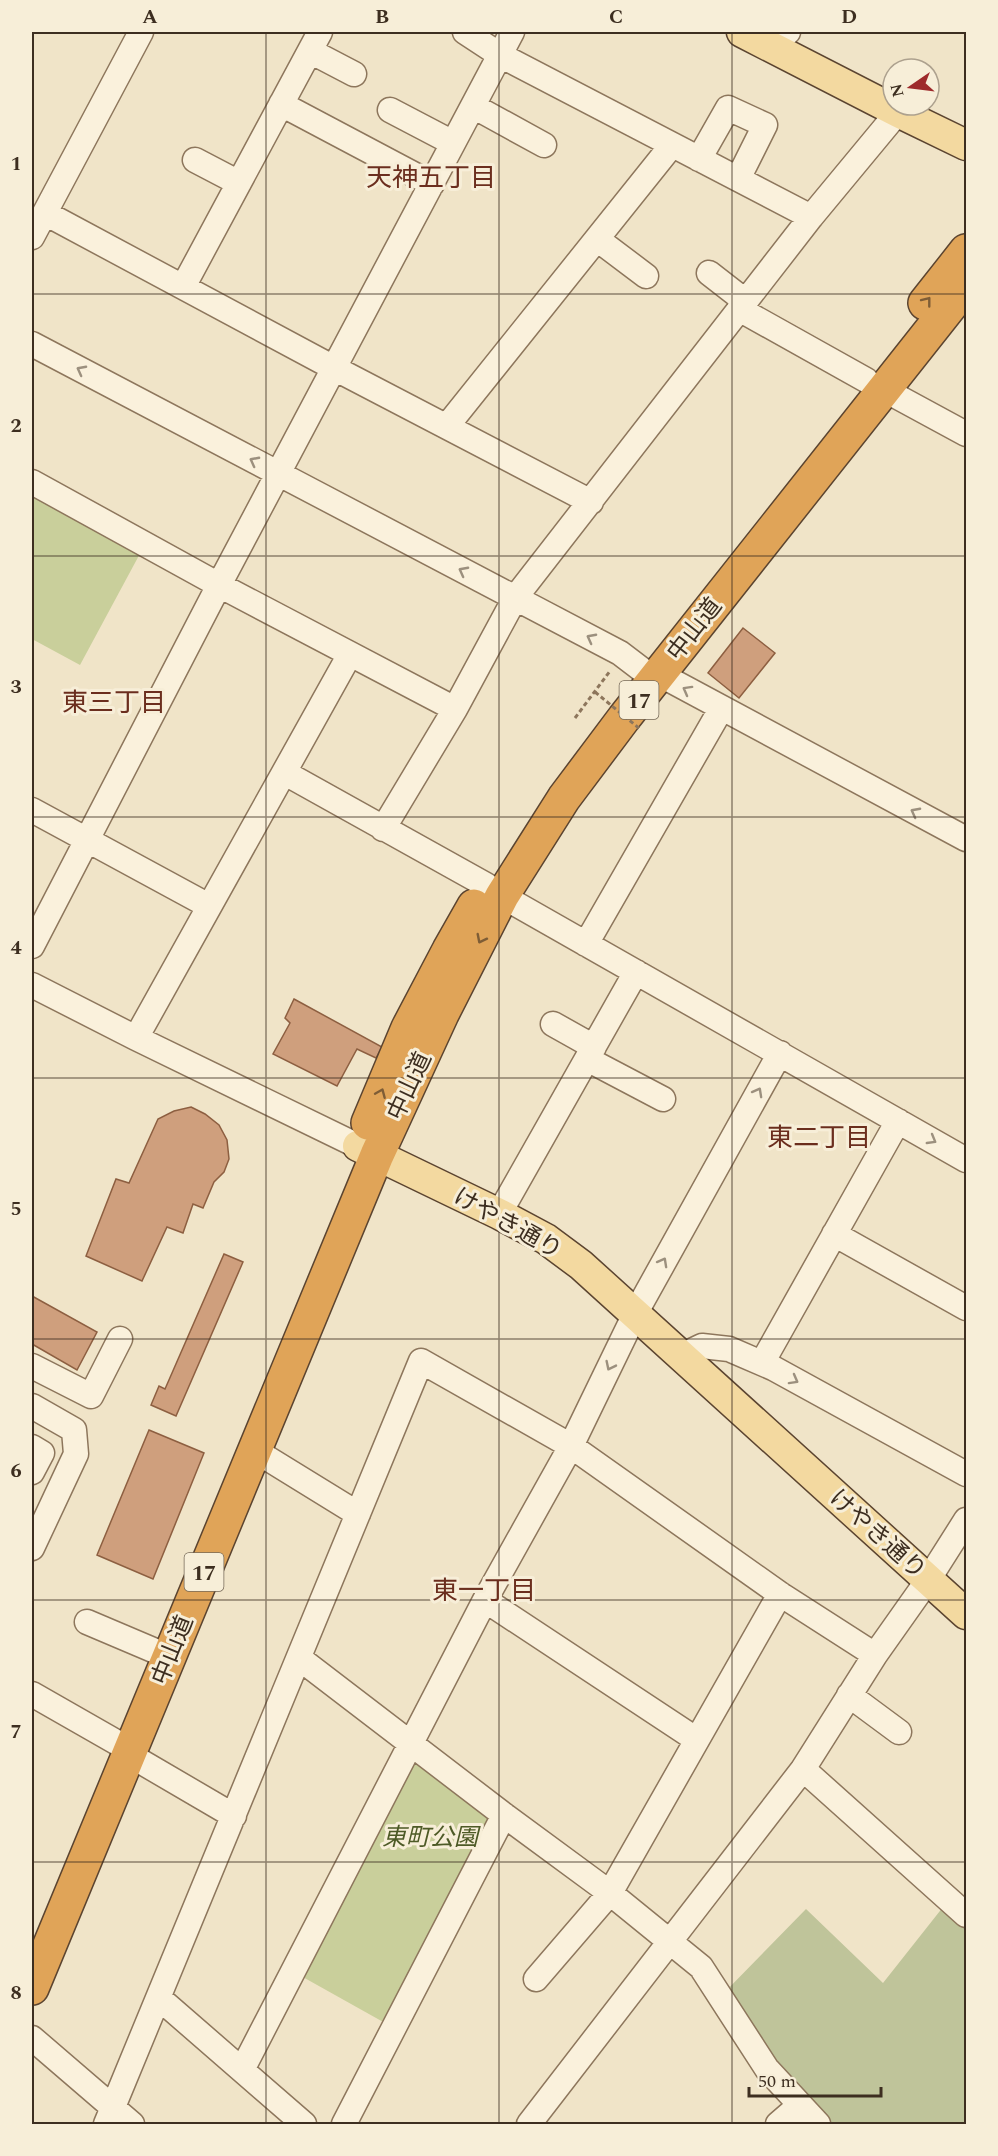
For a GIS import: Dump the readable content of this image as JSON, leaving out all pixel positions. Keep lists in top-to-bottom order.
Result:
{
  "streets": {
    "highway": ["中山道", "17"],
    "main road": ["けやき通り"]
  },
  "crossings": [
    ["中山道", "けやき通り"]
  ],
  "districts": [
    "天神五丁目",
    "東三丁目",
    "東二丁目",
    "東一丁目"
  ],
  "parks": ["東町公園"],
  "scale_bar": "50 m",
  "north": "left",
  "grid": {
    "columns": [
      "A",
      "B",
      "C",
      "D"
    ],
    "rows": [
      "1",
      "2",
      "3",
      "4",
      "5",
      "6",
      "7",
      "8"
    ]
  }
}
